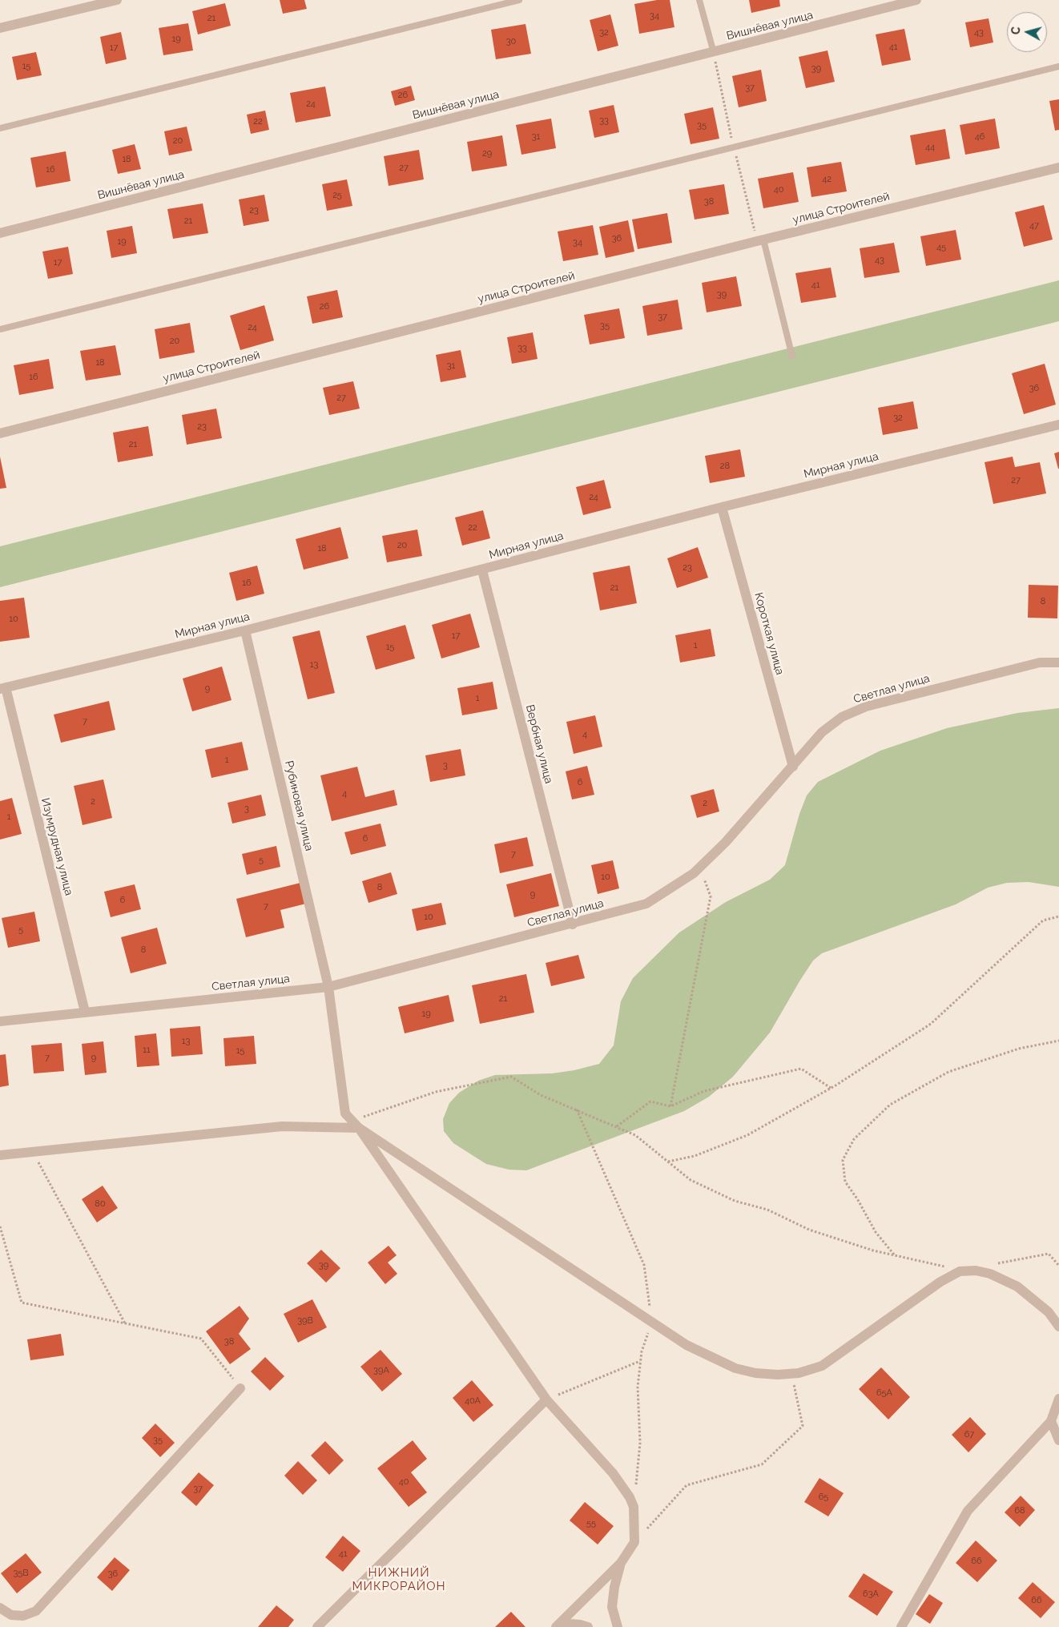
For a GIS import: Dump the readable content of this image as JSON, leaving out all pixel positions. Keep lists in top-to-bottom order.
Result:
{
  "streets": {
    "street": [
      "Вишнёвая улица",
      "улица Строителей",
      "Мирная улица",
      "Короткая улица",
      "Светлая улица",
      "Вербная улица",
      "Рубиновая улица",
      "Изумрудная улица"
    ]
  },
  "crossings": [
    ["Мирная улица", "Короткая улица"],
    ["Мирная улица", "Вербная улица"],
    ["Мирная улица", "Рубиновая улица"],
    ["Мирная улица", "Изумрудная улица"],
    ["Короткая улица", "Светлая улица"],
    ["Светлая улица", "Вербная улица"],
    ["Светлая улица", "Рубиновая улица"],
    ["Светлая улица", "Изумрудная улица"]
  ],
  "districts": ["НИЖНИЙ МИКРОРАЙОН"],
  "house_numbers": [
    "34",
    "21",
    "32",
    "43",
    "19",
    "30",
    "41",
    "17",
    "15",
    "39",
    "37",
    "26",
    "24",
    "33",
    "22",
    "35",
    "31",
    "46",
    "20",
    "44",
    "29",
    "18",
    "27",
    "16",
    "42",
    "40",
    "25",
    "38",
    "23",
    "21",
    "47",
    "36",
    "19",
    "34",
    "45",
    "43",
    "17",
    "41",
    "39",
    "26",
    "37",
    "35",
    "24",
    "20",
    "33",
    "18",
    "31",
    "16",
    "36",
    "27",
    "32",
    "23",
    "21",
    "28",
    "27",
    "24",
    "22",
    "20",
    "18",
    "23",
    "16",
    "21",
    "8",
    "10",
    "17",
    "1",
    "15",
    "13",
    "9",
    "1",
    "7",
    "4",
    "1",
    "3",
    "6",
    "4",
    "2",
    "2",
    "3",
    "1",
    "6",
    "7",
    "5",
    "10",
    "8",
    "9",
    "6",
    "7",
    "10",
    "5",
    "8",
    "21",
    "19",
    "13",
    "11",
    "15",
    "7",
    "9",
    "80",
    "39",
    "39В",
    "38",
    "39А",
    "65А",
    "40А",
    "67",
    "35",
    "40",
    "37",
    "65",
    "68",
    "55",
    "41",
    "66",
    "35В",
    "36",
    "63А",
    "66"
  ],
  "north": "left"
}
